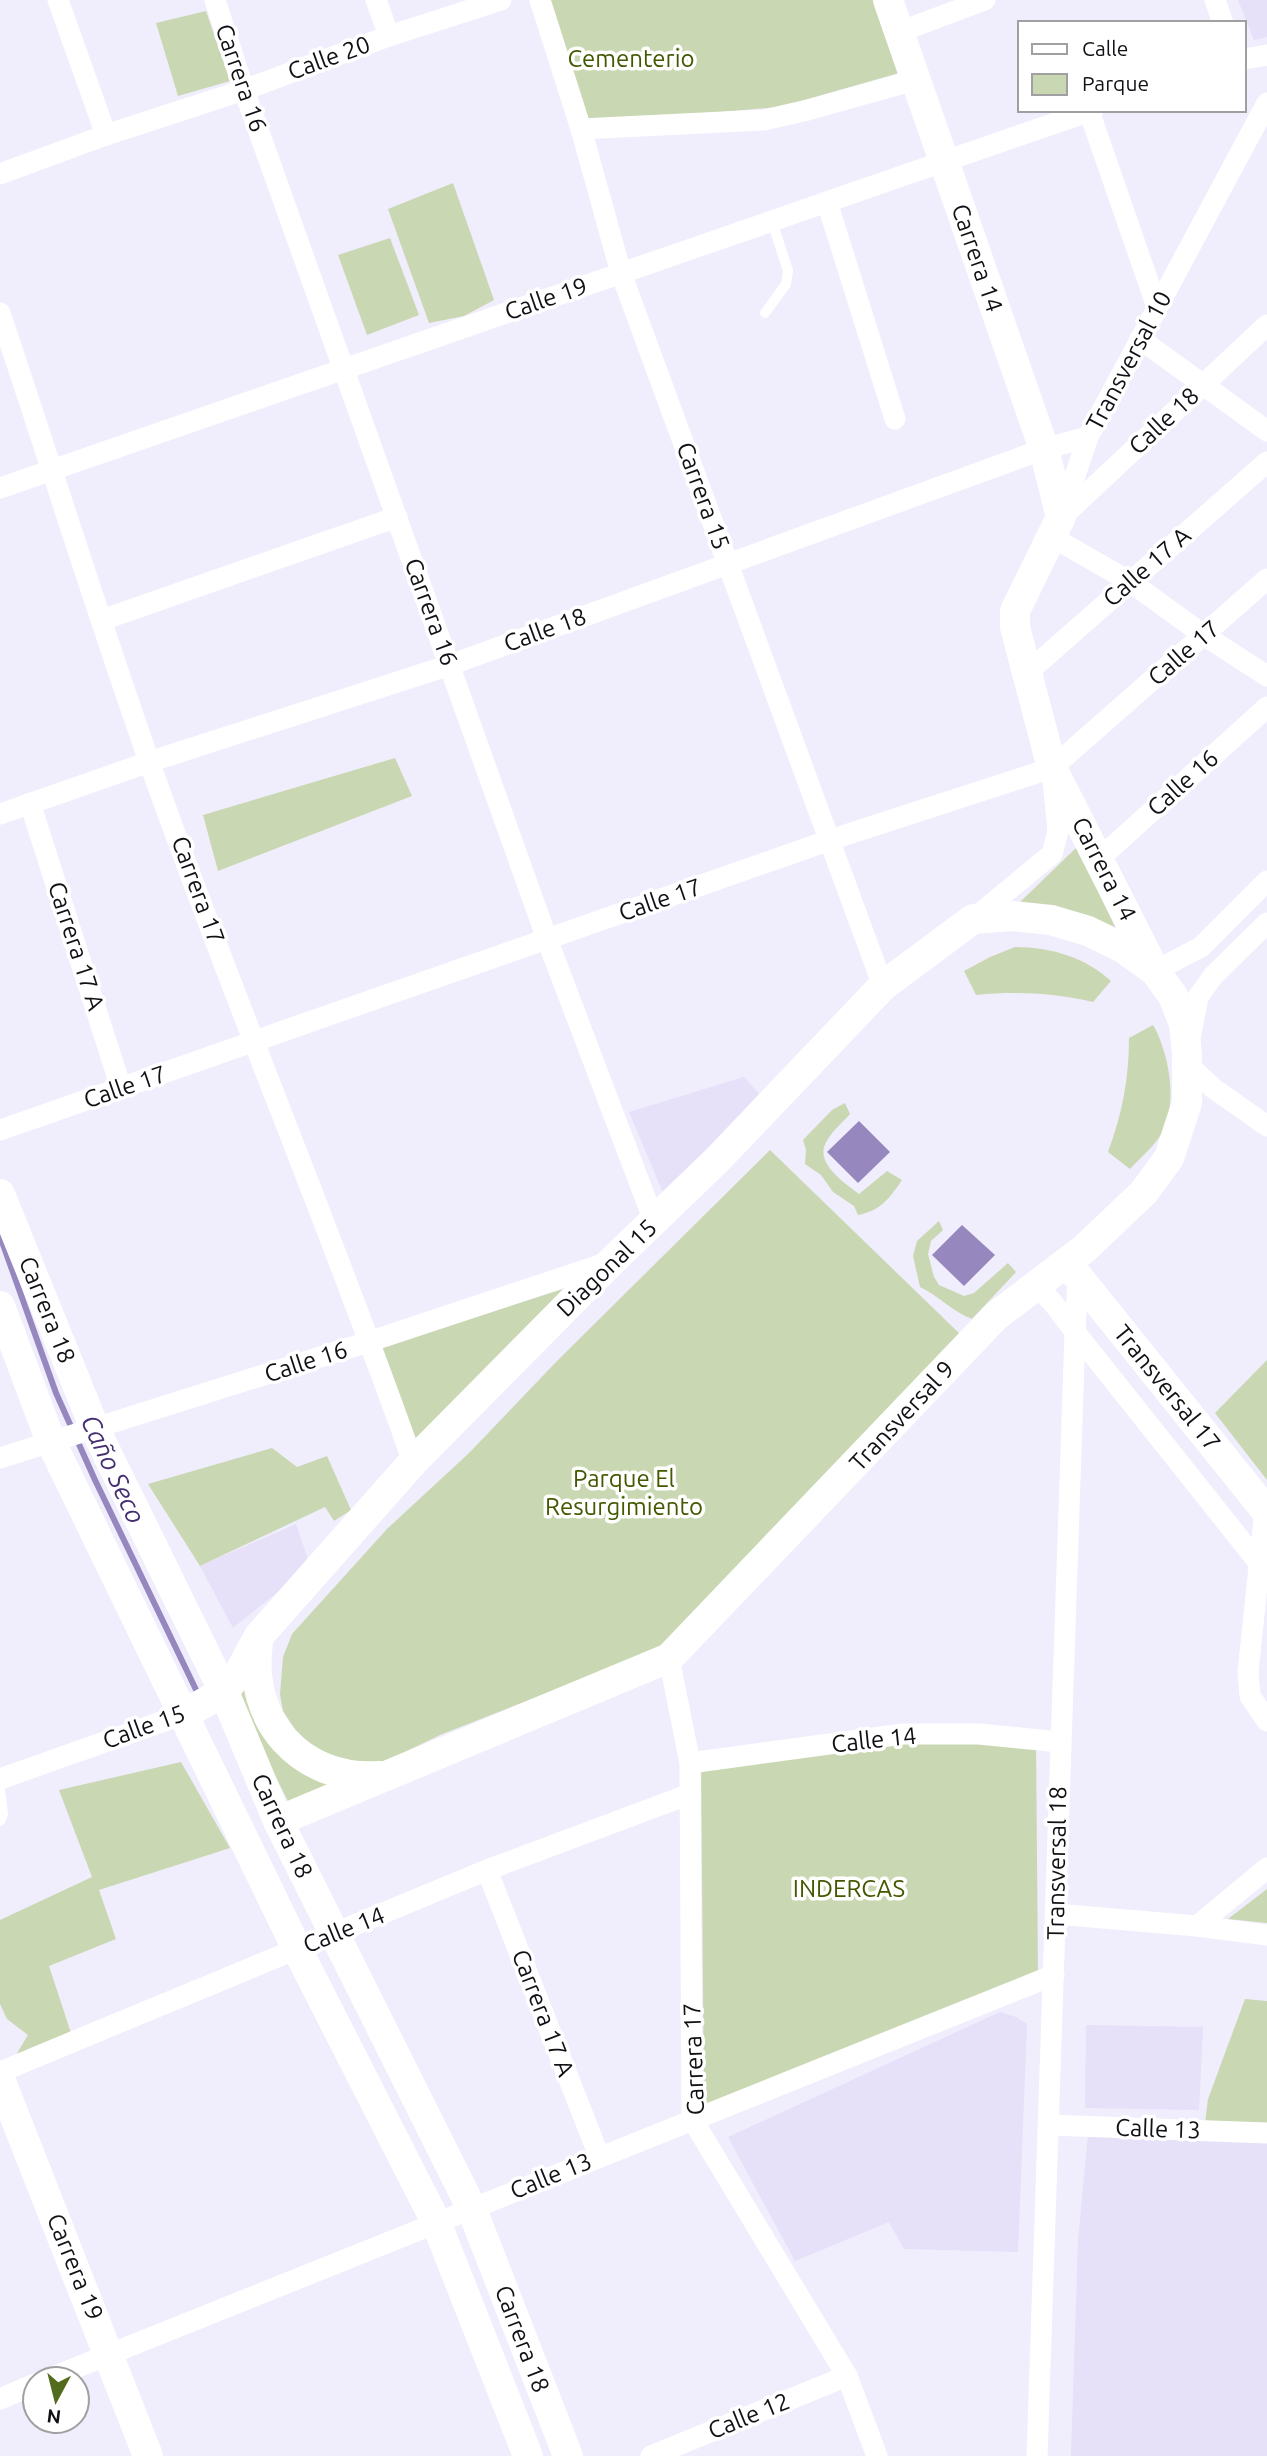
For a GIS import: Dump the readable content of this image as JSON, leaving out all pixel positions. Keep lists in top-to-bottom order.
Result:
{
  "streets": {
    "street": [
      "Calle 20",
      "Carrera 16",
      "Carrera 14",
      "Calle 19",
      "Transversal 10",
      "Calle 18",
      "Carrera 15",
      "Calle 17 A",
      "Calle 17",
      "Calle 16",
      "Carrera 17",
      "Carrera 17 A",
      "Diagonal 15",
      "Carrera 18",
      "Transversal 17",
      "Transversal 9",
      "Calle 15",
      "Calle 14",
      "Transversal 18",
      "Calle 13",
      "Carrera 19",
      "Calle 12"
    ]
  },
  "crossings": [
    ["Calle 20", "Carrera 16"],
    ["Carrera 16", "Calle 19"],
    ["Carrera 16", "Calle 18"],
    ["Carrera 16", "Calle 17"],
    ["Carrera 16", "Diagonal 15"],
    ["Carrera 14", "Calle 19"],
    ["Carrera 14", "Transversal 10"],
    ["Carrera 14", "Calle 18"],
    ["Carrera 14", "Calle 17 A"],
    ["Carrera 14", "Calle 17"],
    ["Carrera 14", "Calle 16"],
    ["Carrera 14", "Diagonal 15"],
    ["Calle 19", "Carrera 15"],
    ["Calle 19", "Carrera 17"],
    ["Transversal 10", "Calle 18"],
    ["Calle 18", "Carrera 15"],
    ["Calle 18", "Carrera 17"],
    ["Calle 18", "Carrera 17 A"],
    ["Carrera 15", "Calle 17"],
    ["Carrera 15", "Diagonal 15"],
    ["Calle 17", "Carrera 17"],
    ["Calle 17", "Carrera 17 A"],
    ["Calle 16", "Carrera 17"],
    ["Calle 16", "Diagonal 15"],
    ["Calle 16", "Carrera 18"],
    ["Carrera 17", "Diagonal 15"],
    ["Carrera 17", "Transversal 9"],
    ["Carrera 17", "Calle 14"],
    ["Carrera 17", "Calle 13"],
    ["Carrera 17", "Calle 12"],
    ["Carrera 17 A", "Calle 14"],
    ["Carrera 17 A", "Calle 13"],
    ["Diagonal 15", "Calle 15"],
    ["Carrera 18", "Calle 15"],
    ["Carrera 18", "Calle 14"],
    ["Carrera 18", "Calle 13"],
    ["Transversal 17", "Transversal 9"],
    ["Transversal 17", "Transversal 18"],
    ["Transversal 9", "Transversal 18"],
    ["Calle 14", "Transversal 18"],
    ["Transversal 18", "Calle 13"],
    ["Calle 13", "Carrera 19"]
  ],
  "water": ["Caño Seco"],
  "parks": ["Cementerio", "Parque El Resurgimiento", "INDERCAS"],
  "legend": ["Calle", "Parque"],
  "north": "bottom"
}
